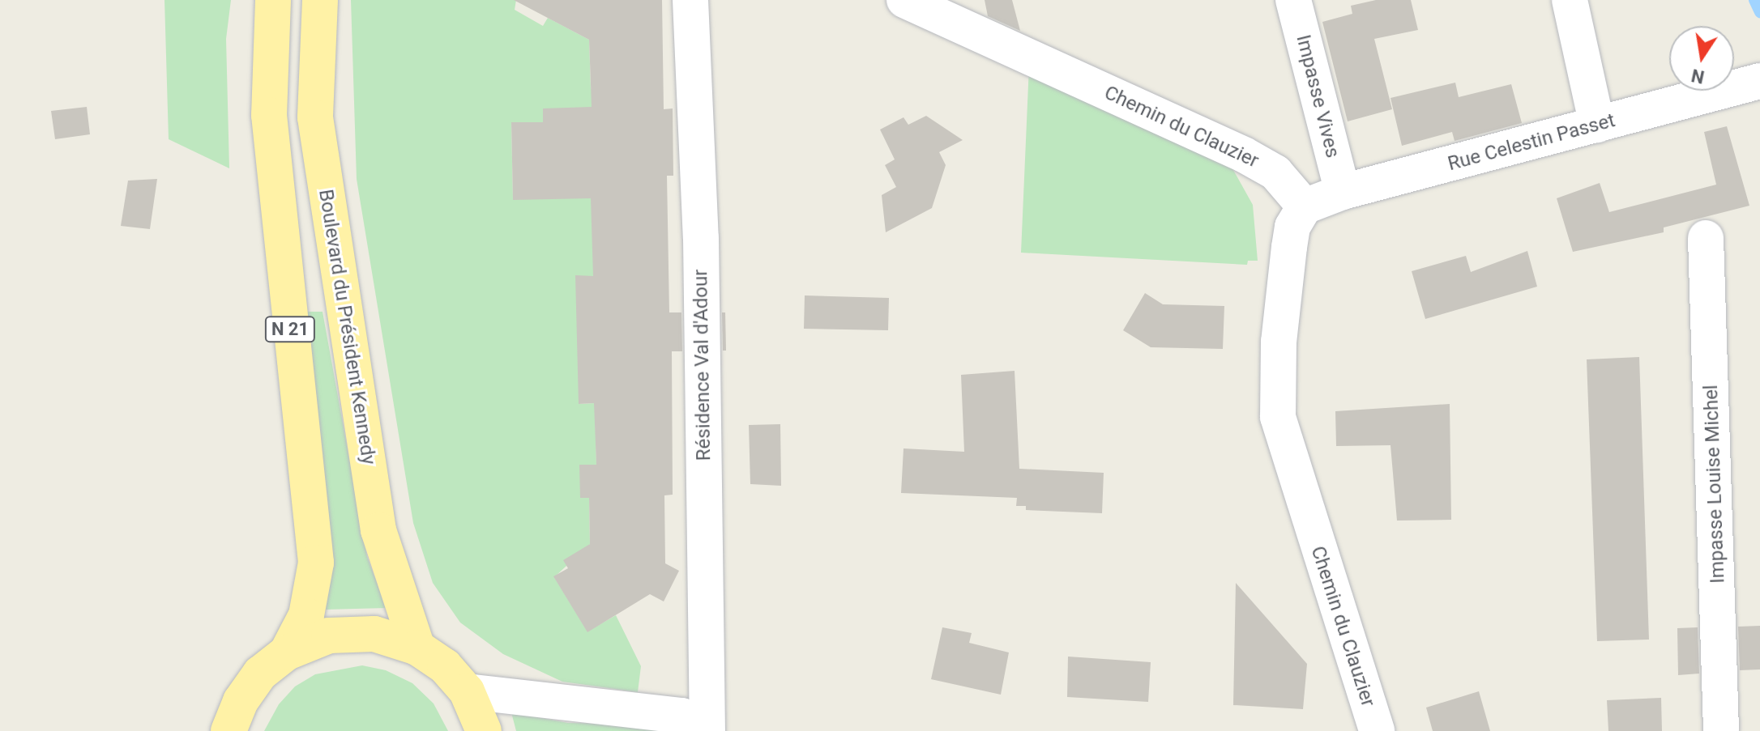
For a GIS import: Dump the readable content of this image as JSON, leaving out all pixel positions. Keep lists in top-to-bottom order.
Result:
{
  "streets": {
    "main road": ["Boulevard du Président Kennedy", "N 21"],
    "street": [
      "Impasse Vives",
      "Chemin du Clauzier",
      "Rue Celestin Passet",
      "Résidence Val d'Adour",
      "Impasse Louise Michel"
    ]
  },
  "crossings": [
    ["Impasse Vives", "Rue Celestin Passet"],
    ["Chemin du Clauzier", "Rue Celestin Passet"]
  ],
  "north": "bottom"
}
